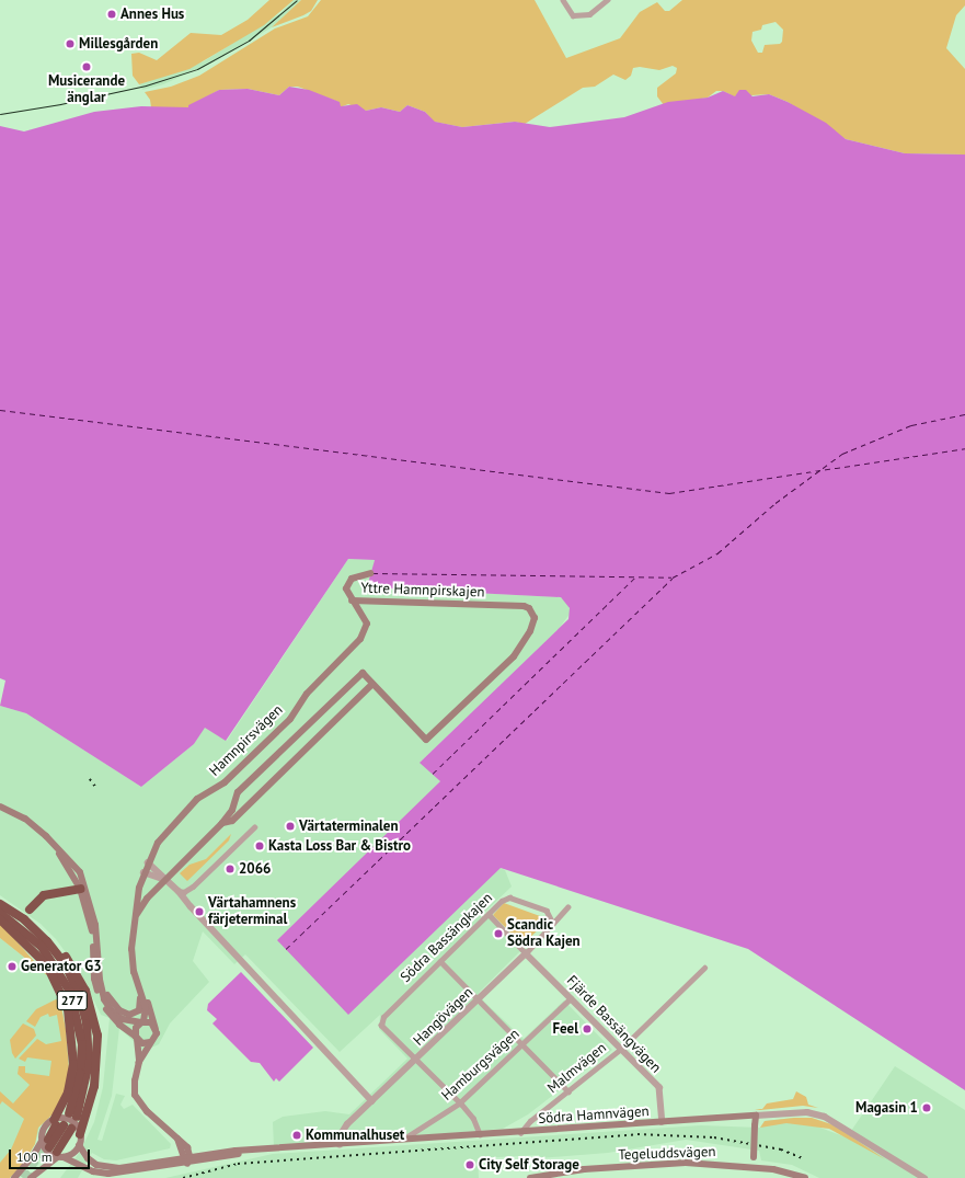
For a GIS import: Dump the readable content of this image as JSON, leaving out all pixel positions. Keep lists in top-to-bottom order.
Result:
{
  "streets": {
    "highway": ["277"],
    "main road": [
      "Yttre Hamnpirskajen",
      "Hamnpirsvägen",
      "Södra Hamnvägen",
      "Tegeluddsvägen"
    ],
    "street": [
      "Södra Bassängkajen",
      "Hangövägen",
      "Fjärde Bassängvägen",
      "Hamburgsvägen",
      "Malmvägen"
    ]
  },
  "crossings": [
    ["Yttre Hamnpirskajen", "Hamnpirsvägen"],
    ["Södra Bassängkajen", "Hangövägen"],
    ["Hangövägen", "Fjärde Bassängvägen"],
    ["Hangövägen", "Södra Hamnvägen"],
    ["Fjärde Bassängvägen", "Hamburgsvägen"],
    ["Fjärde Bassängvägen", "Malmvägen"],
    ["Fjärde Bassängvägen", "Södra Hamnvägen"],
    ["Hamburgsvägen", "Södra Hamnvägen"],
    ["Malmvägen", "Södra Hamnvägen"]
  ],
  "places": [
    "Annes Hus",
    "Millesgården",
    "Musicerande änglar",
    "Värtaterminalen",
    "Kasta Loss Bar & Bistro",
    "2066",
    "Värtahamnens färjeterminal",
    "Scandic Södra Kajen",
    "Generator G3",
    "Feel",
    "Magasin 1",
    "Kommunalhuset",
    "City Self Storage"
  ],
  "scale_bar": "100 m"
}
